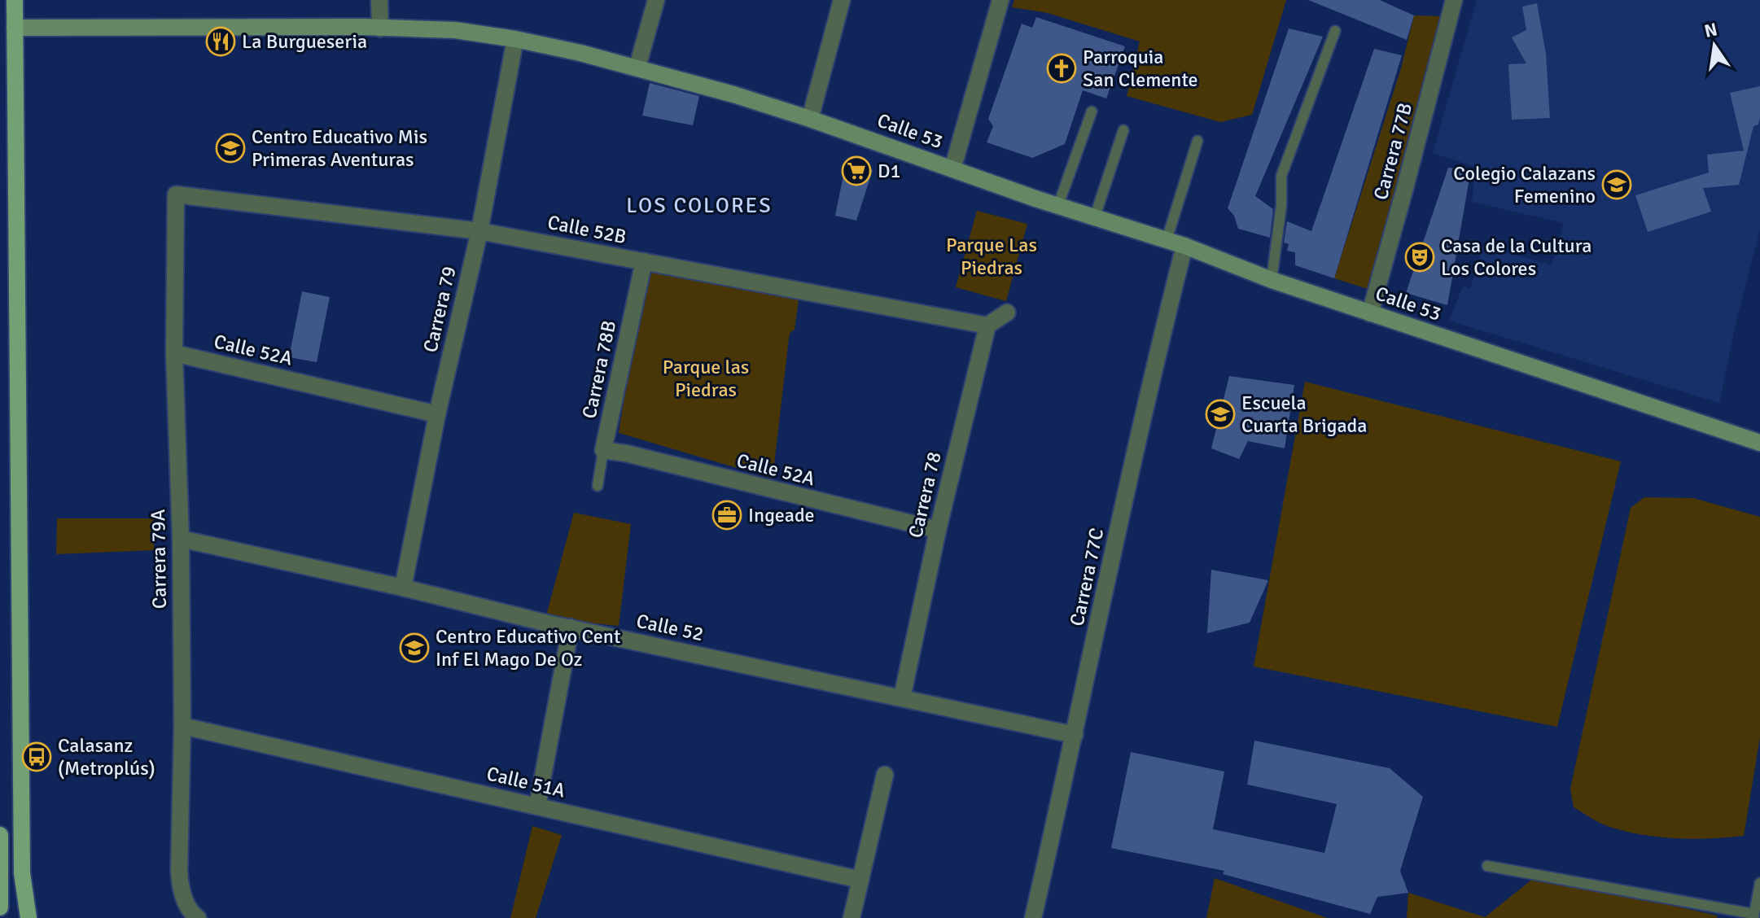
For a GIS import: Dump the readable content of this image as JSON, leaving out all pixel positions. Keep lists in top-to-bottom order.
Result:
{
  "streets": {
    "street": [
      "Calle 53",
      "Carrera 77B",
      "Calle 52B",
      "Carrera 79",
      "Calle 52A",
      "Carrera 78B",
      "Carrera 78",
      "Carrera 79A",
      "Carrera 77C",
      "Calle 52",
      "Calle 51A"
    ]
  },
  "crossings": [
    ["Calle 53", "Carrera 77B"],
    ["Calle 53", "Carrera 79"],
    ["Calle 53", "Carrera 77C"],
    ["Calle 52B", "Carrera 79"],
    ["Calle 52B", "Carrera 78B"],
    ["Calle 52B", "Carrera 78"],
    ["Calle 52B", "Carrera 79A"],
    ["Carrera 79", "Calle 52A"],
    ["Carrera 79", "Calle 52"],
    ["Calle 52A", "Carrera 78B"],
    ["Calle 52A", "Carrera 78"],
    ["Calle 52A", "Carrera 79A"],
    ["Carrera 78", "Calle 52"],
    ["Carrera 79A", "Calle 52"],
    ["Carrera 79A", "Calle 51A"],
    ["Carrera 77C", "Calle 52"]
  ],
  "districts": ["LOS COLORES"],
  "parks": ["Parque Las Piedras", "Parque las Piedras"],
  "places": {
    "restaurant": ["La Burgueseria"],
    "church": ["Parroquia San Clemente"],
    "school or university": [
      "Centro Educativo Mis Primeras Aventuras",
      "Colegio Calazans Femenino",
      "Escuela Cuarta Brigada",
      "Centro Educativo Cent Inf El Mago De Oz"
    ],
    "supermarket": ["D1"],
    "theatre": ["Casa de la Cultura Los Colores"],
    "office": ["Ingeade"],
    "bus stop": ["Calasanz (Metroplús)"]
  },
  "north": "top"
}
